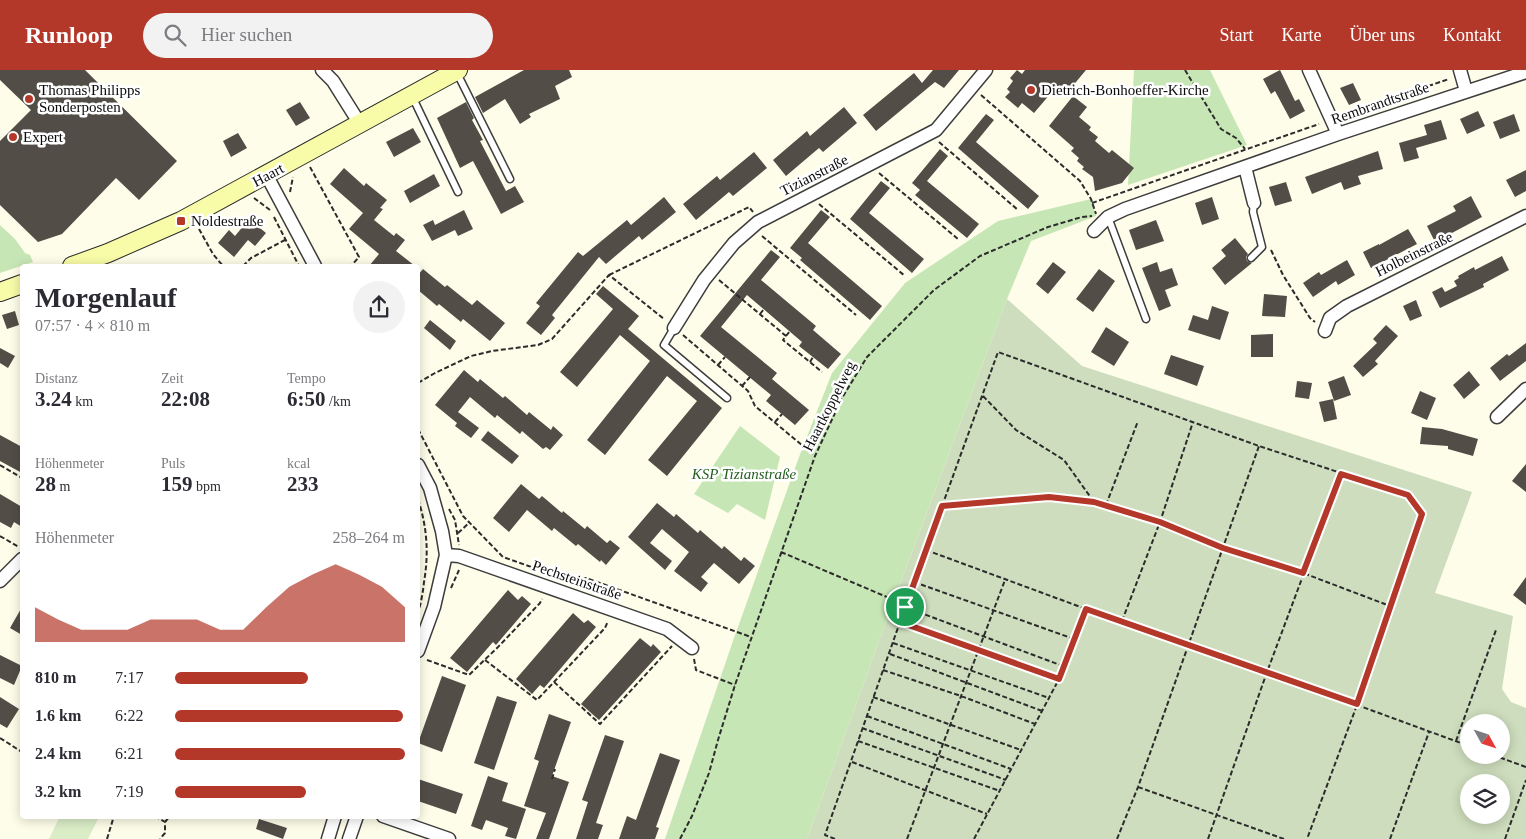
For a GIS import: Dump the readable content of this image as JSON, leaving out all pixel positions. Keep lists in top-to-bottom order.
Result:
{
  "streets": {
    "main road": ["Haart"],
    "street": [
      "Rembrandtstraße",
      "Tizianstraße",
      "Holbeinstraße",
      "Pechsteinstraße"
    ],
    "path": ["Haartkoppelweg"]
  },
  "crossings": [
    ["Rembrandtstraße", "Haartkoppelweg"]
  ],
  "parks": ["KSP Tizianstraße"],
  "places": {
    "other": ["Dietrich-Bonhoeffer-Kirche", "Thomas Philipps Sonderposten", "Expert"],
    "transit": ["Noldestraße"]
  },
  "north": "bottom right",
  "page": {
    "header": "Runloop",
    "search": "Hier suchen",
    "nav": [
      "Start",
      "Karte",
      "Über uns",
      "Kontakt"
    ],
    "heading": ["Morgenlauf", "07:57 · 4 × 810 m"],
    "stats": [
      ["Distanz", "3.24 km"],
      ["Zeit", "22:08"],
      ["Tempo", "6:50 /km"],
      ["Höhenmeter", "28 m"],
      ["Puls", "159 bpm"],
      ["kcal", "233"]
    ],
    "chart": ["Höhenmeter", "258–264 m"],
    "list": [
      {
        "name": "810 m",
        "note": "7:17"
      },
      {
        "name": "1.6 km",
        "note": "6:22"
      },
      {
        "name": "2.4 km",
        "note": "6:21"
      },
      {
        "name": "3.2 km",
        "note": "7:19"
      }
    ]
  }
}
